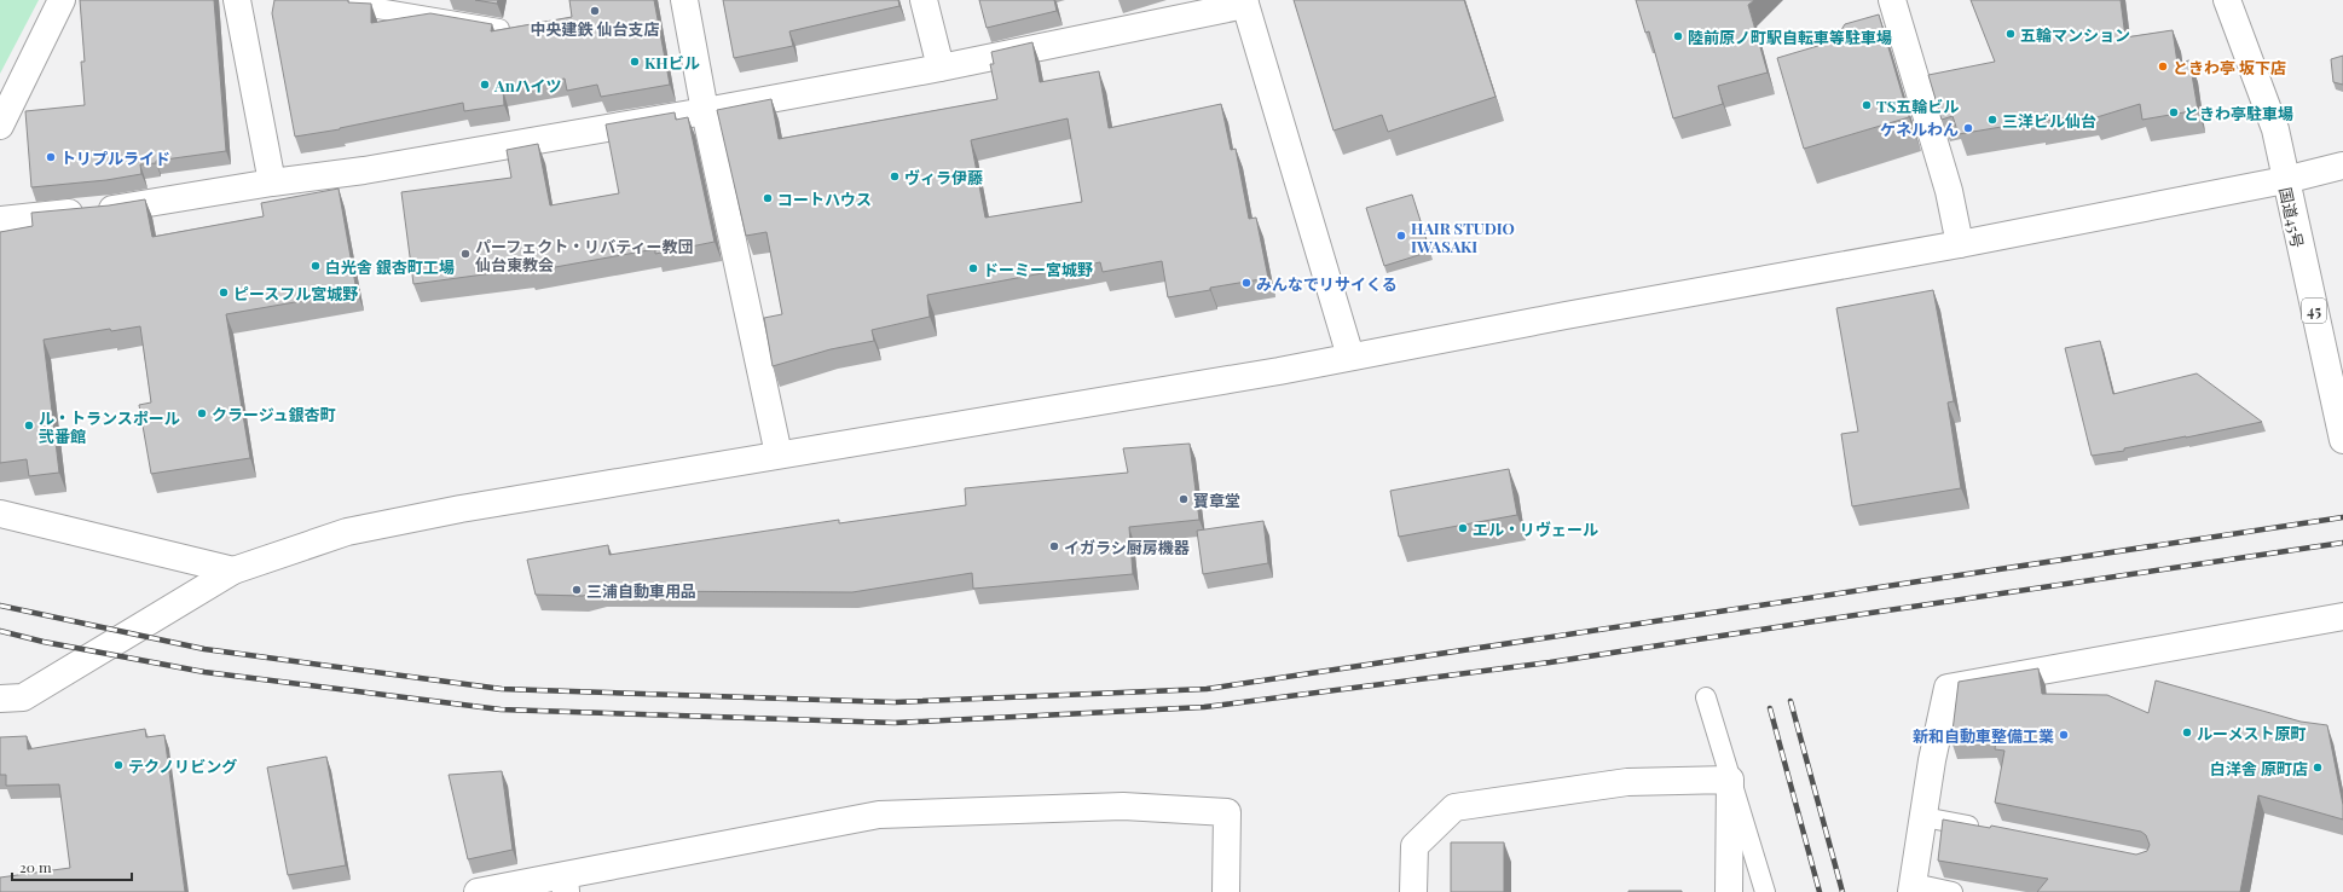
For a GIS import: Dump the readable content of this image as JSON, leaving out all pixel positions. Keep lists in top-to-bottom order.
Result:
{
  "streets": {
    "main road": ["国道45号", "45"]
  },
  "places": [
    "中央建鉄 仙台支店",
    "五輪マンション",
    "陸前原ノ町駅自転車等駐車場",
    "KHビル",
    "ときわ亭 坂下店",
    "Anハイツ",
    "TS五輪ビル",
    "ときわ亭駐車場",
    "三洋ビル仙台",
    "ケネルわん",
    "トリプルライド",
    "ヴィラ伊藤",
    "コートハウス",
    "HAIR STUDIO IWASAKI",
    "パーフェクト・リバティー教団 仙台東教会",
    "白光舎 銀杏町工場",
    "ドーミー宮城野",
    "みんなでリサイくる",
    "ピースフル宮城野",
    "クラージュ銀杏町",
    "ル・トランスポール 弐番館",
    "寶章堂",
    "エル・リヴェール",
    "イガラシ厨房機器",
    "三浦自動車用品",
    "ルーメスト原町",
    "新和自動車整備工業",
    "テクノリビング",
    "白洋舎 原町店"
  ],
  "scale_bar": "20 m"
}
